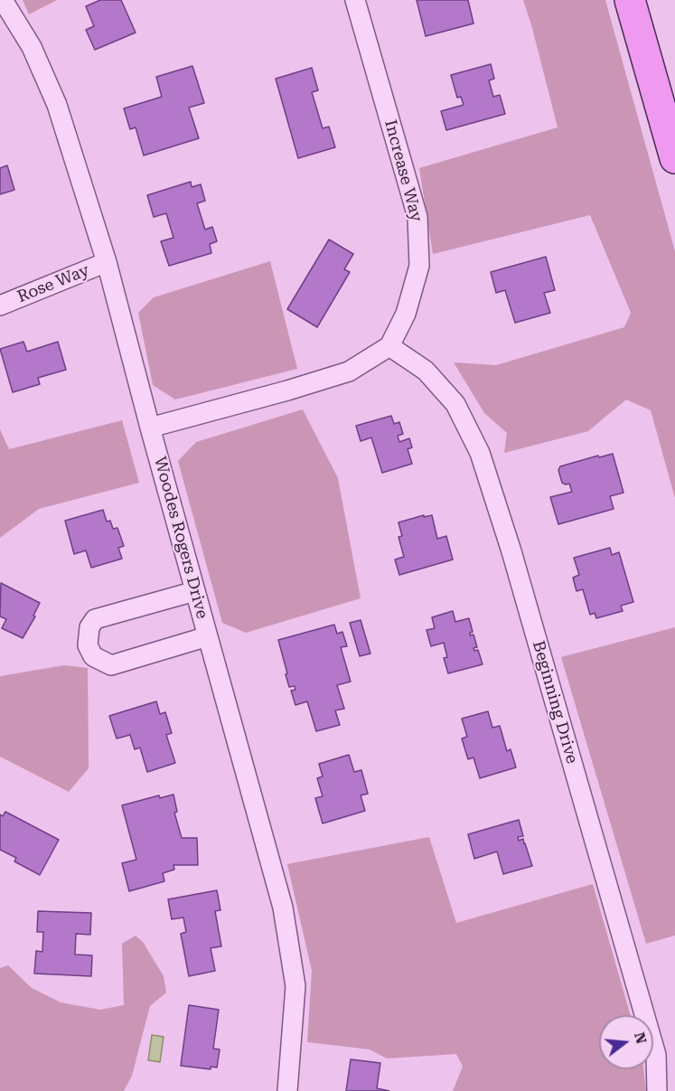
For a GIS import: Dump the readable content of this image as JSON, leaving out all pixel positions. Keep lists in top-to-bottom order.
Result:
{
  "streets": {
    "street": [
      "Increase Way",
      "Rose Way",
      "Woodes Rogers Drive",
      "Beginning Drive"
    ]
  },
  "crossings": [
    ["Increase Way", "Beginning Drive"],
    ["Rose Way", "Woodes Rogers Drive"]
  ],
  "north": "right"
}
